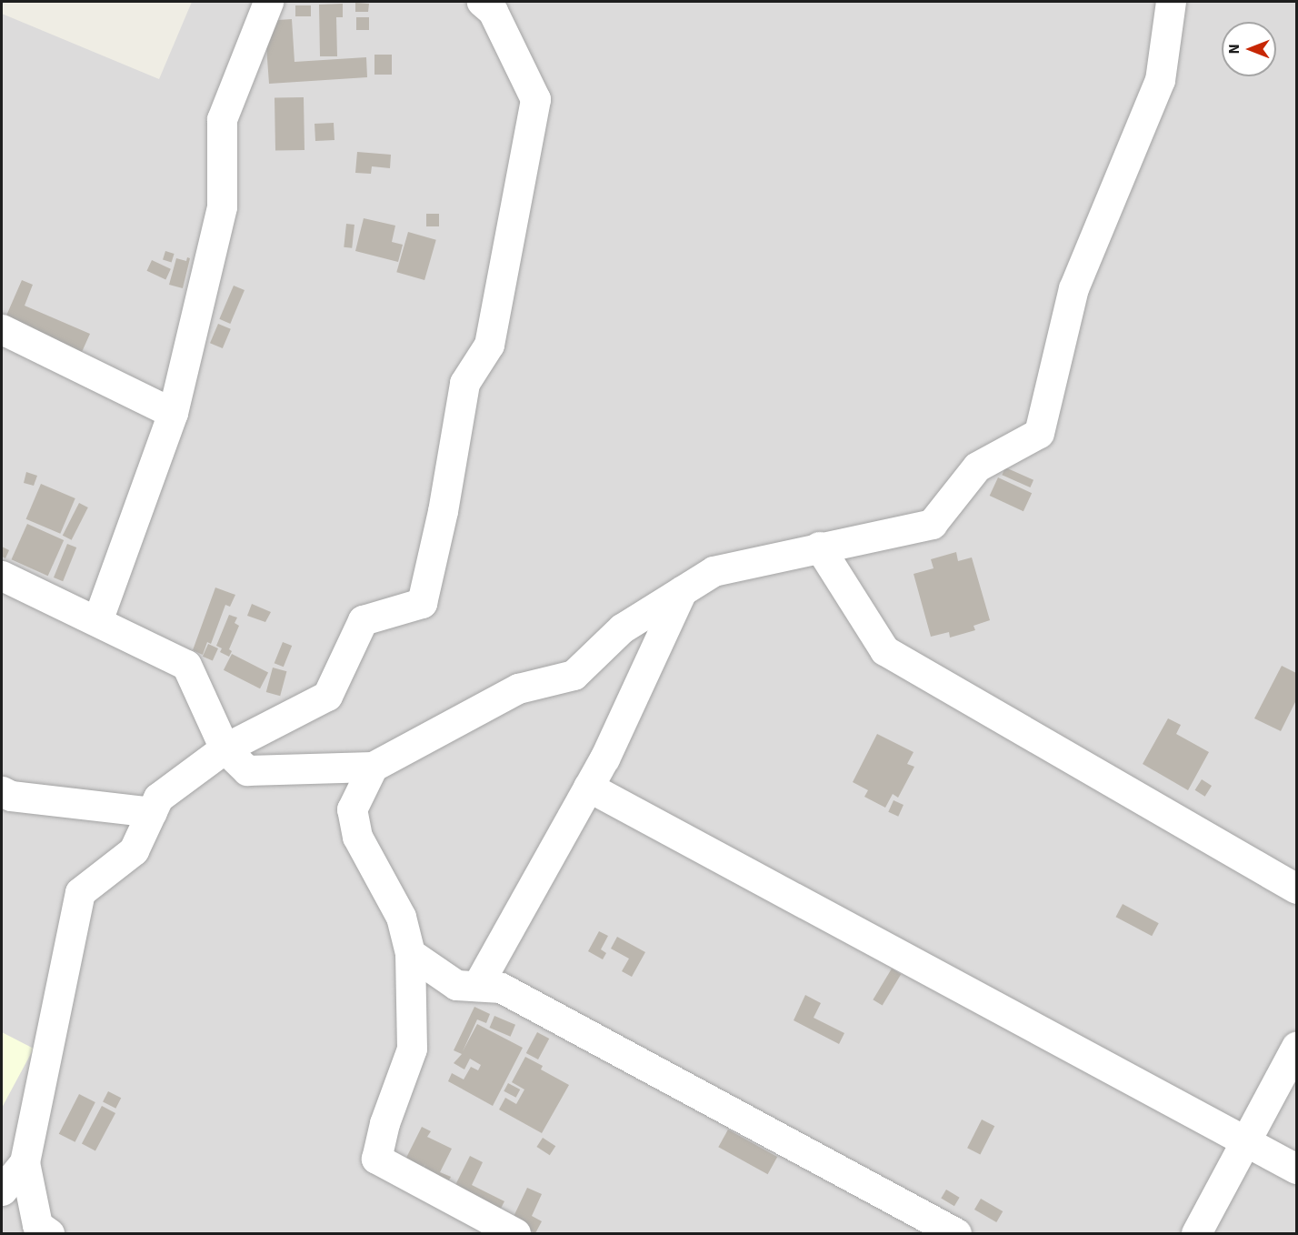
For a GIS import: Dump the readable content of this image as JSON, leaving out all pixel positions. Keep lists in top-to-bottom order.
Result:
{
  "north": "left"
}
